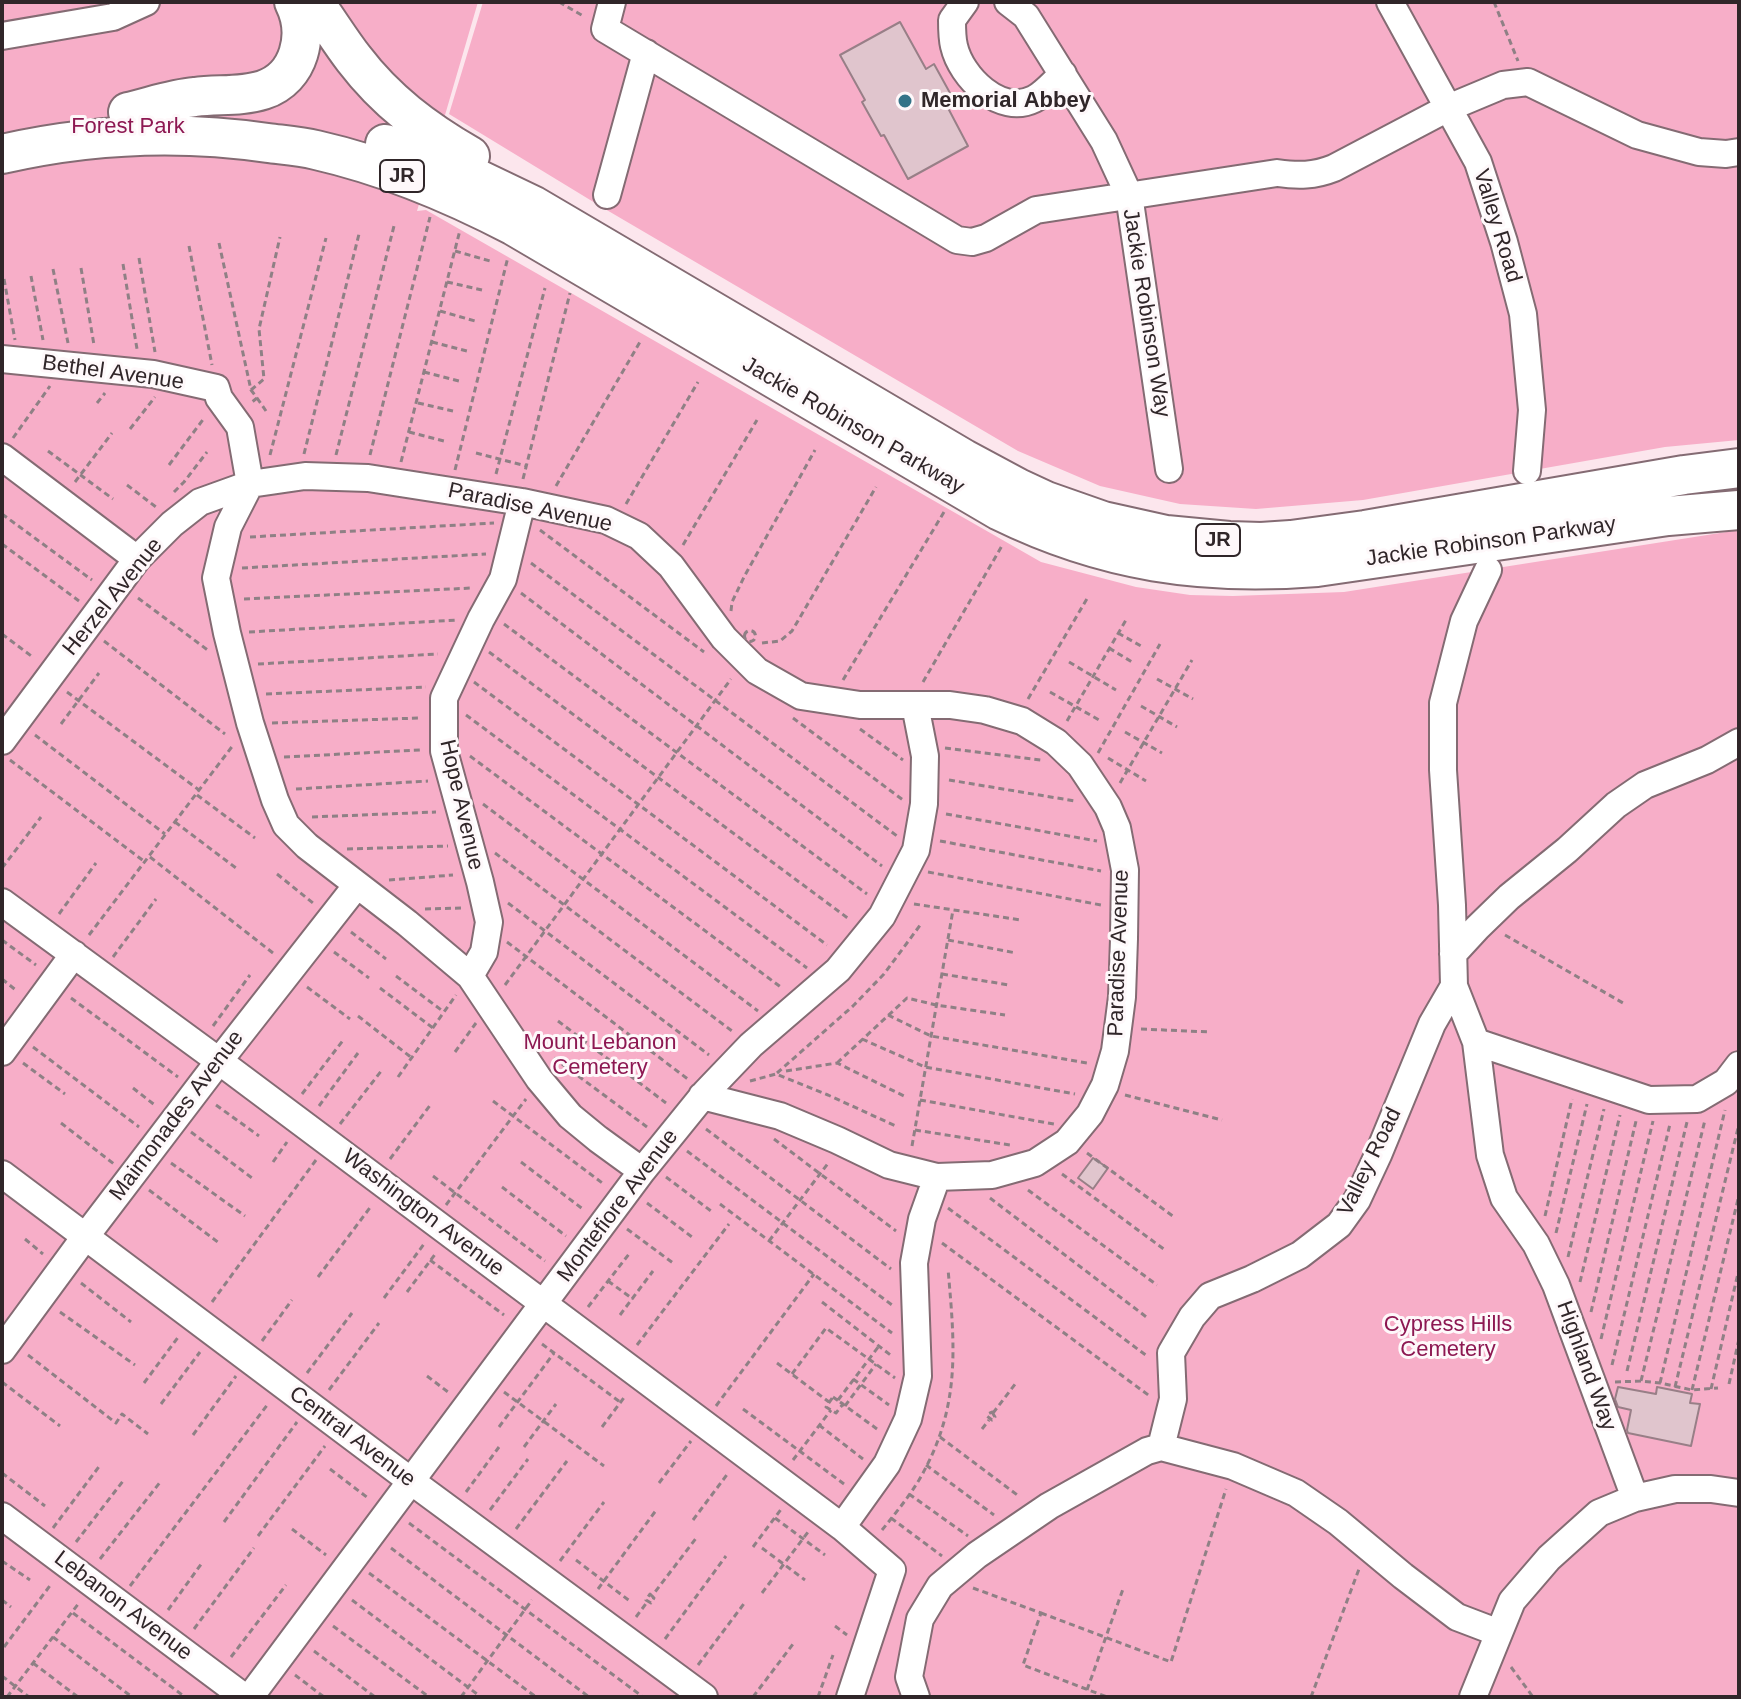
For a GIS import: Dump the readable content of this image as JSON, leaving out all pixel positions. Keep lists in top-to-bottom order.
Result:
{
  "streets": {
    "highway": ["JR", "Jackie Robinson Parkway"],
    "street": [
      "Valley Road",
      "Jackie Robinson Way",
      "Bethel Avenue",
      "Paradise Avenue",
      "Herzel Avenue",
      "Hope Avenue",
      "Maimonades Avenue",
      "Montefiore Avenue",
      "Washington Avenue",
      "Highland Way",
      "Central Avenue",
      "Lebanon Avenue"
    ]
  },
  "crossings": [
    ["Valley Road", "Highland Way"],
    ["Paradise Avenue", "Herzel Avenue"],
    ["Paradise Avenue", "Montefiore Avenue"],
    ["Maimonades Avenue", "Washington Avenue"],
    ["Maimonades Avenue", "Central Avenue"],
    ["Montefiore Avenue", "Washington Avenue"],
    ["Montefiore Avenue", "Central Avenue"]
  ],
  "parks": ["Forest Park", "Mount Lebanon Cemetery", "Cypress Hills Cemetery"],
  "places": ["Memorial Abbey"]
}
